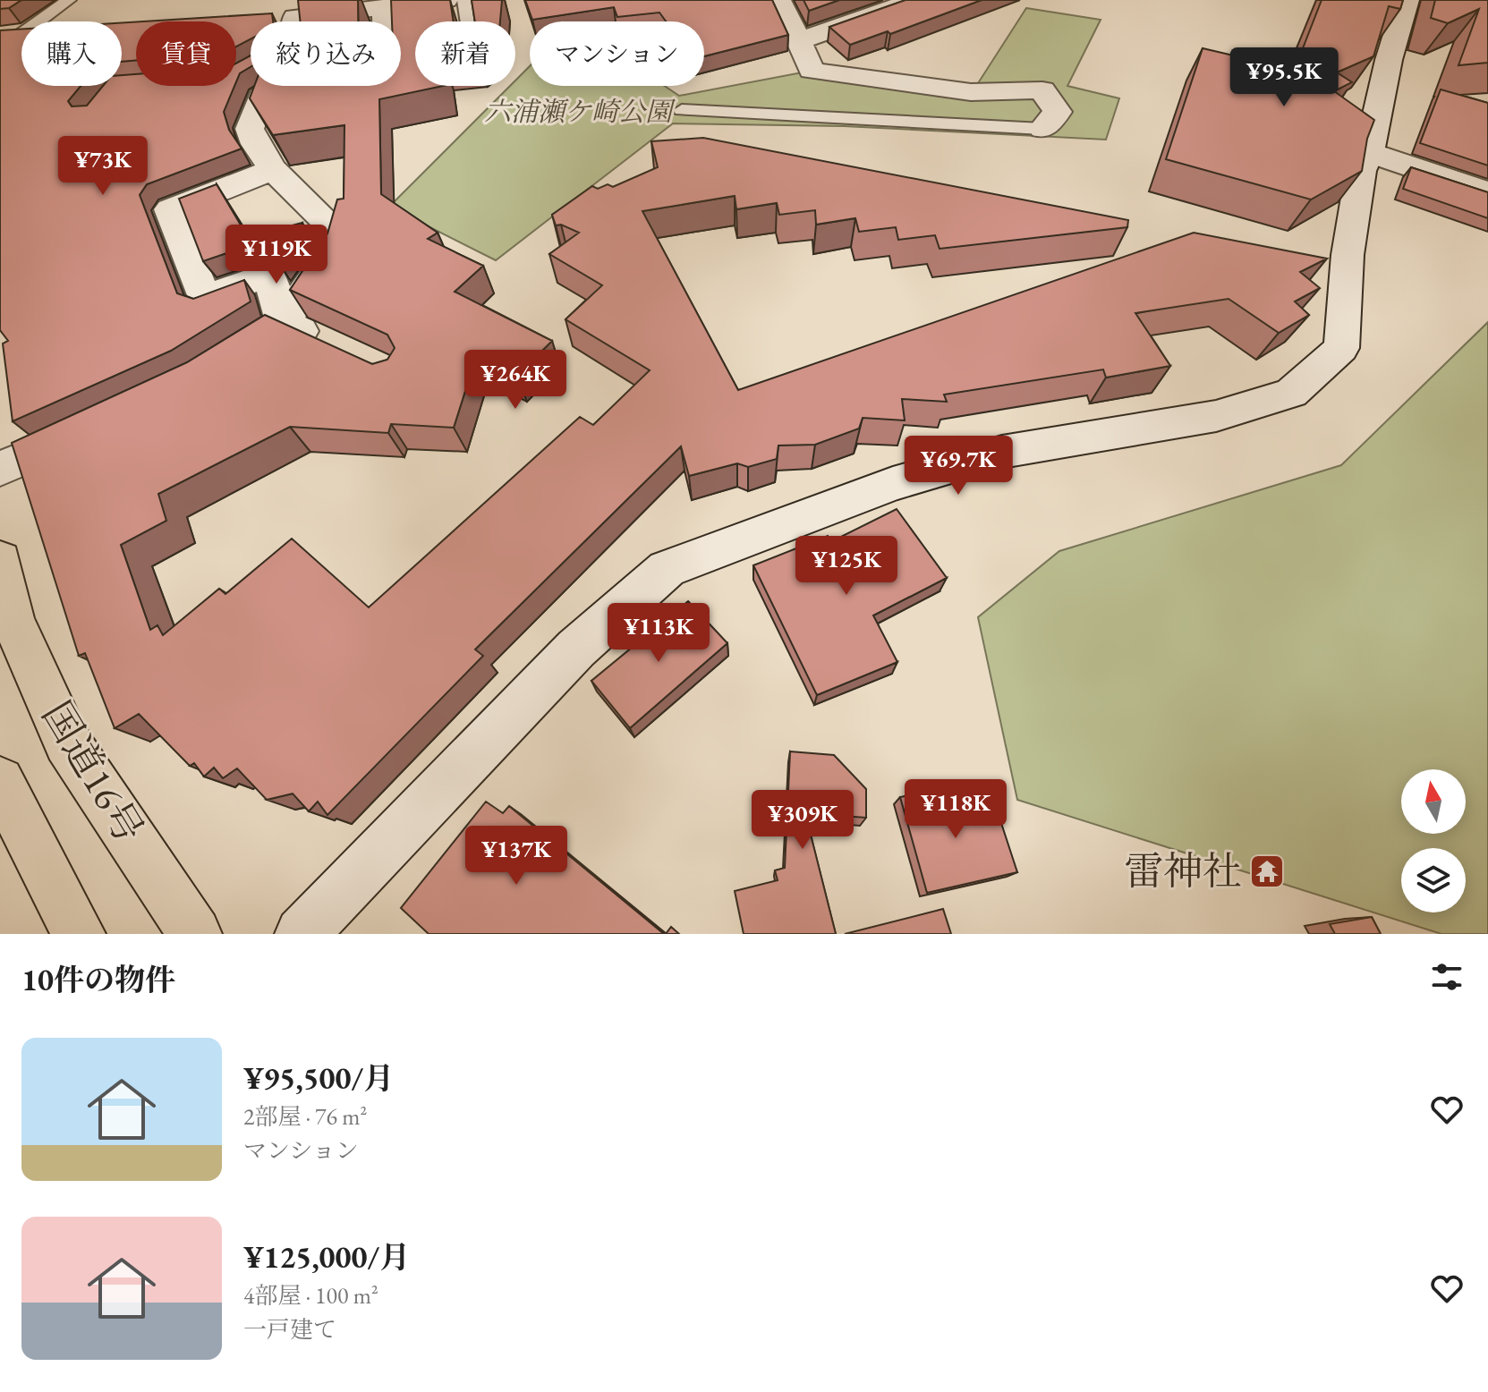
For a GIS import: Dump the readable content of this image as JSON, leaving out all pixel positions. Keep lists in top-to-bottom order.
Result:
{
  "streets": {
    "highway": ["国道16号"]
  },
  "parks": ["六浦瀬ケ崎公園"],
  "places": {
    "temple": ["雷神社"]
  },
  "north": "top",
  "page": {
    "chip": [
      "購入",
      "賃貸",
      "絞り込み",
      "新着",
      "マンション"
    ],
    "price": [
      "¥95.5K",
      "¥73K",
      "¥119K",
      "¥264K",
      "¥69.7K",
      "¥125K",
      "¥113K",
      "¥118K",
      "¥309K",
      "¥137K"
    ],
    "heading": "10件の物件",
    "list": [
      {
        "name": "¥95,500/月",
        "note": "2部屋 · 76 m² · マンション"
      },
      {
        "name": "¥125,000/月",
        "note": "4部屋 · 100 m² · 一戸建て"
      }
    ]
  }
}
